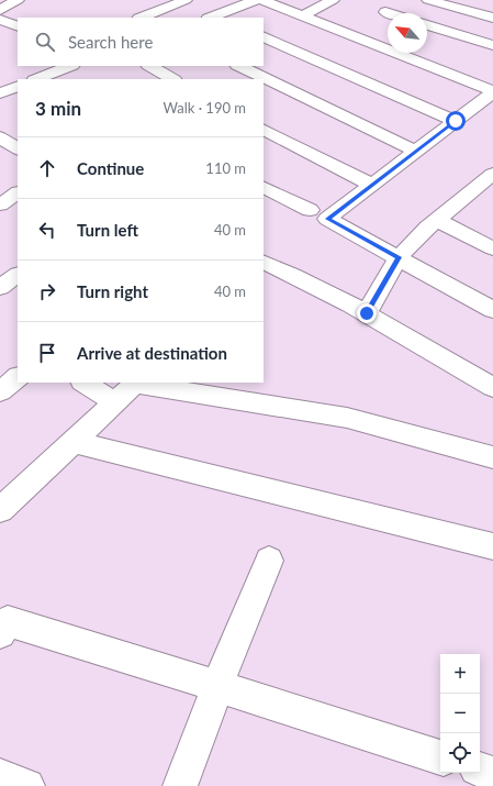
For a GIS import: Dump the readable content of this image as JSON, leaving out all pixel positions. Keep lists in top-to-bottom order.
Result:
{
  "north": "top left",
  "page": {
    "search": "Search here",
    "heading": ["3 min", "Walk · 190 m"],
    "list": [
      ["Continue", "110 m"],
      ["Turn left", "40 m"],
      ["Turn right", "40 m"],
      "Arrive at destination"
    ],
    "map_buttons": ["+", "−"]
  }
}
